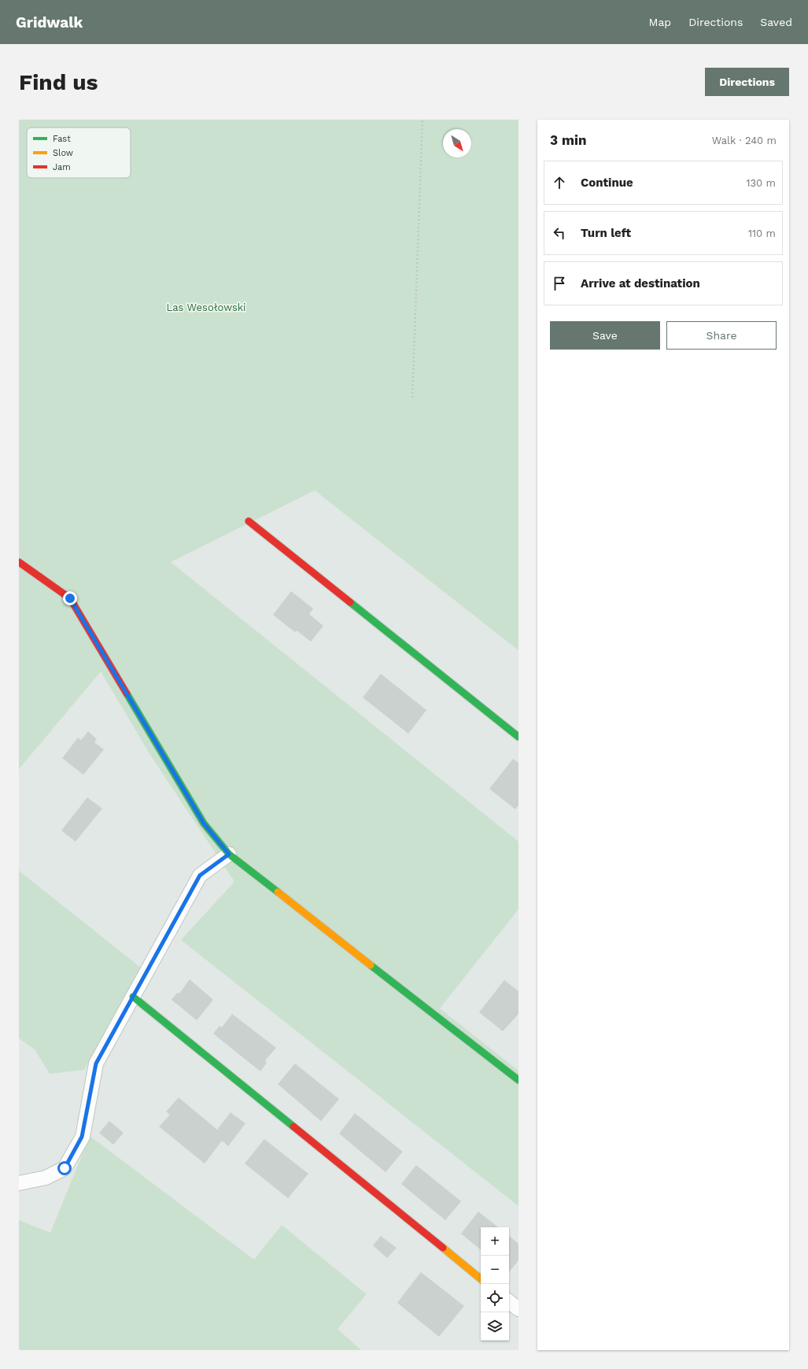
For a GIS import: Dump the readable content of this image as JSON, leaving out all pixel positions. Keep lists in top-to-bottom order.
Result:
{
  "parks": ["Las Wesołowski"],
  "legend": ["Fast", "Slow", "Jam"],
  "north": "bottom right",
  "page": {
    "header": "Gridwalk",
    "nav": ["Map", "Directions", "Saved"],
    "buttons": [
      "Directions",
      ["Save", "Share"]
    ],
    "title": "Find us",
    "heading": ["3 min", "Walk · 240 m"],
    "list": [
      ["Continue", "130 m"],
      ["Turn left", "110 m"],
      "Arrive at destination"
    ],
    "map_buttons": ["+", "−"]
  }
}
